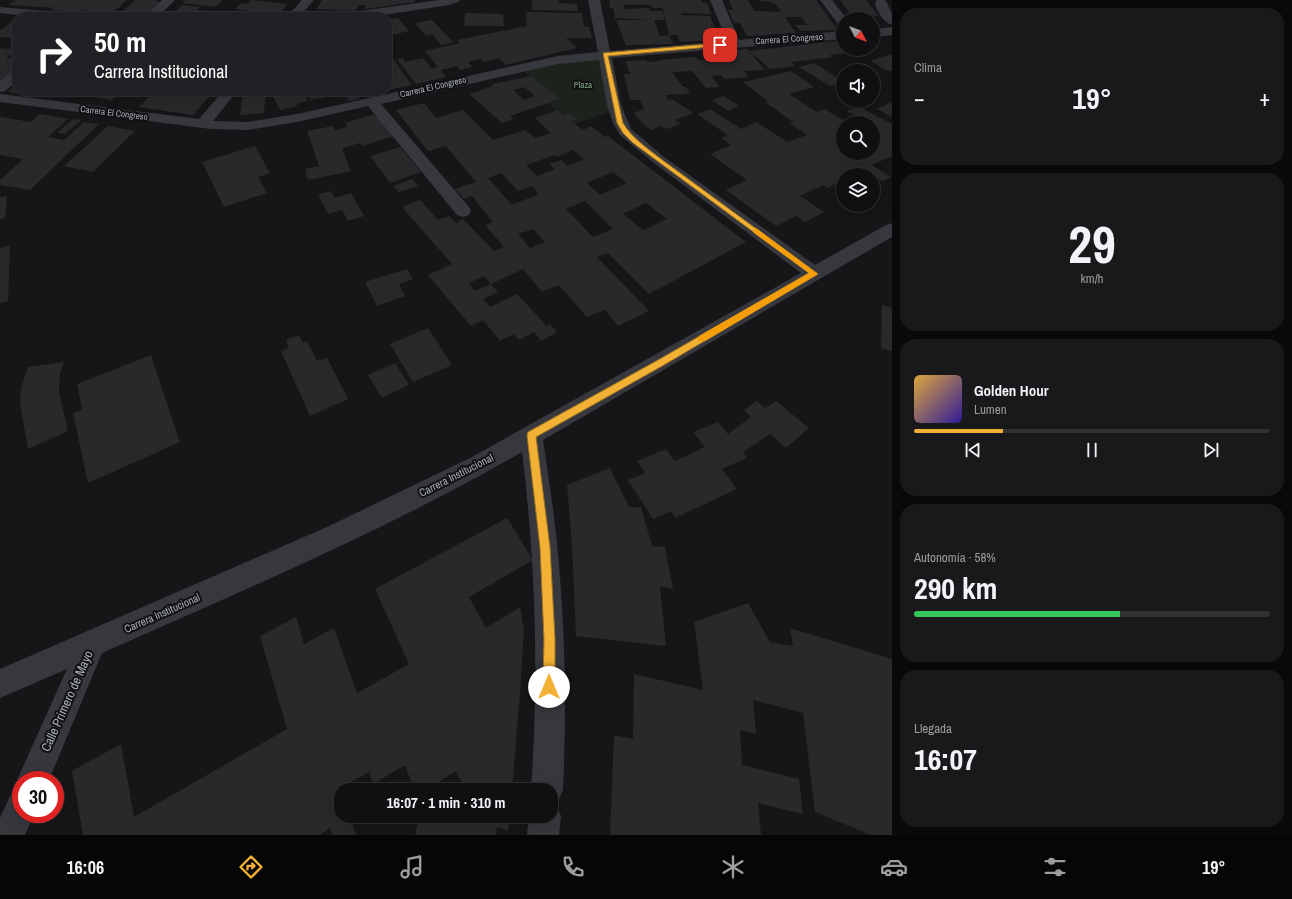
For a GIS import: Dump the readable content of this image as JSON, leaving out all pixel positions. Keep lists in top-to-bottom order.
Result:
{
  "streets": {
    "street": ["Carrera El Congreso", "Carrera Institucional", "Calle Primero de Mayo"]
  },
  "crossings": [
    ["Carrera Institucional", "Calle Primero de Mayo"]
  ],
  "parks": ["Plaza"],
  "north": "bottom right",
  "page": {
    "tile": [
      "Clima",
      ["29", "km/h"],
      ["Autonomía · 58%", "290 km"],
      ["Llegada", "16:07"]
    ],
    "turn": ["50 m", "Carrera Institucional"],
    "heat": ["−", "19°", "+"],
    "song": ["Golden Hour", "Lumen"],
    "limit": "30",
    "trip": "16:07 · 1 min · 310 m",
    "tabs": ["16:06", "19°"]
  }
}
